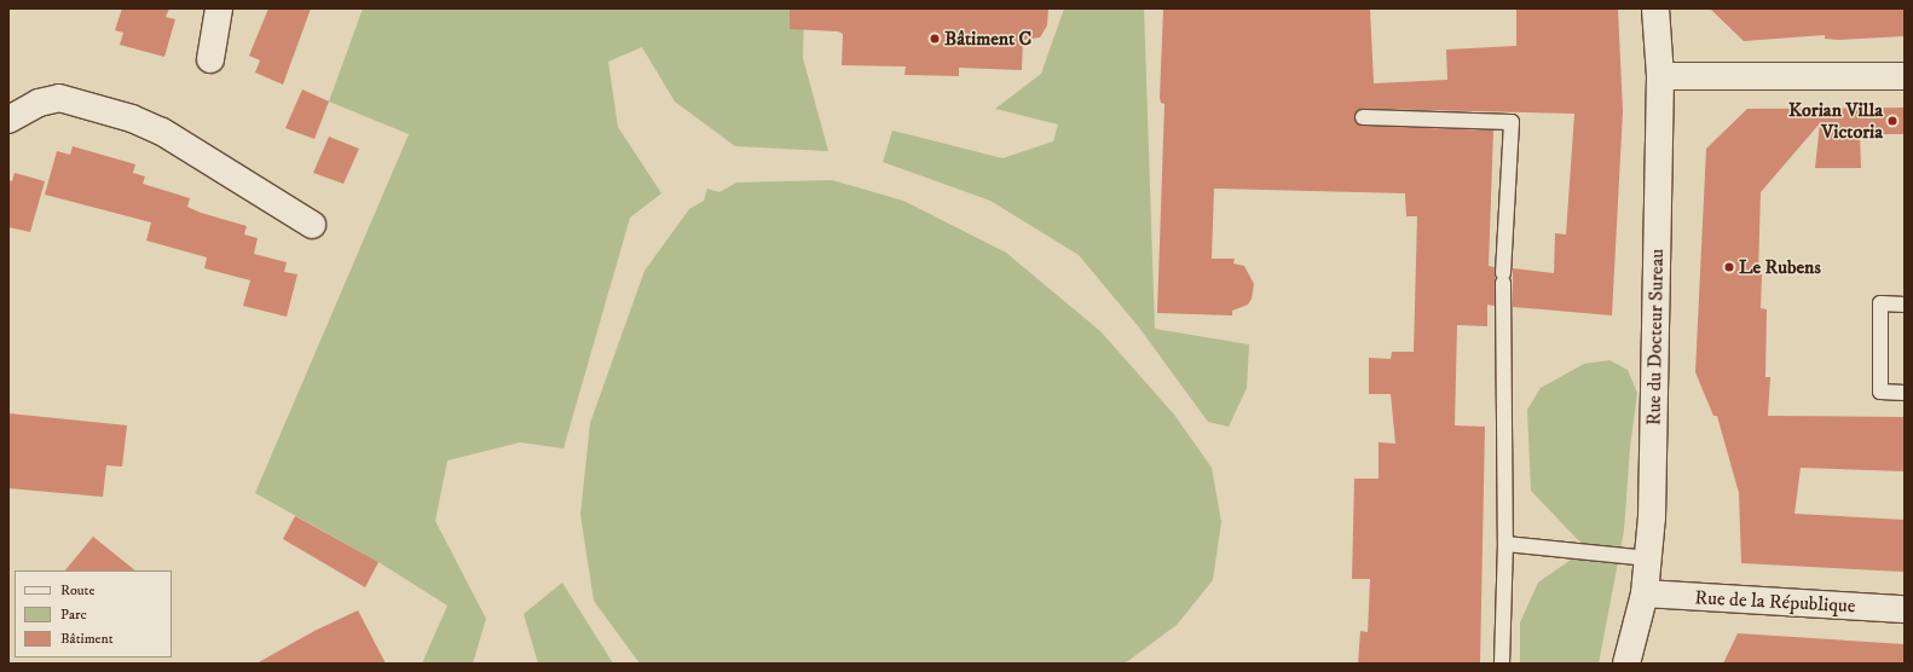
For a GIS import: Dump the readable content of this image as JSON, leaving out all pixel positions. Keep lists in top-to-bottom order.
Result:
{
  "streets": {
    "street": ["Rue du Docteur Sureau", "Rue de la République"]
  },
  "crossings": [
    ["Rue du Docteur Sureau", "Rue de la République"]
  ],
  "places": ["Bâtiment C", "Korian Villa Victoria", "Le Rubens"],
  "legend": ["Route", "Parc", "Bâtiment"]
}
